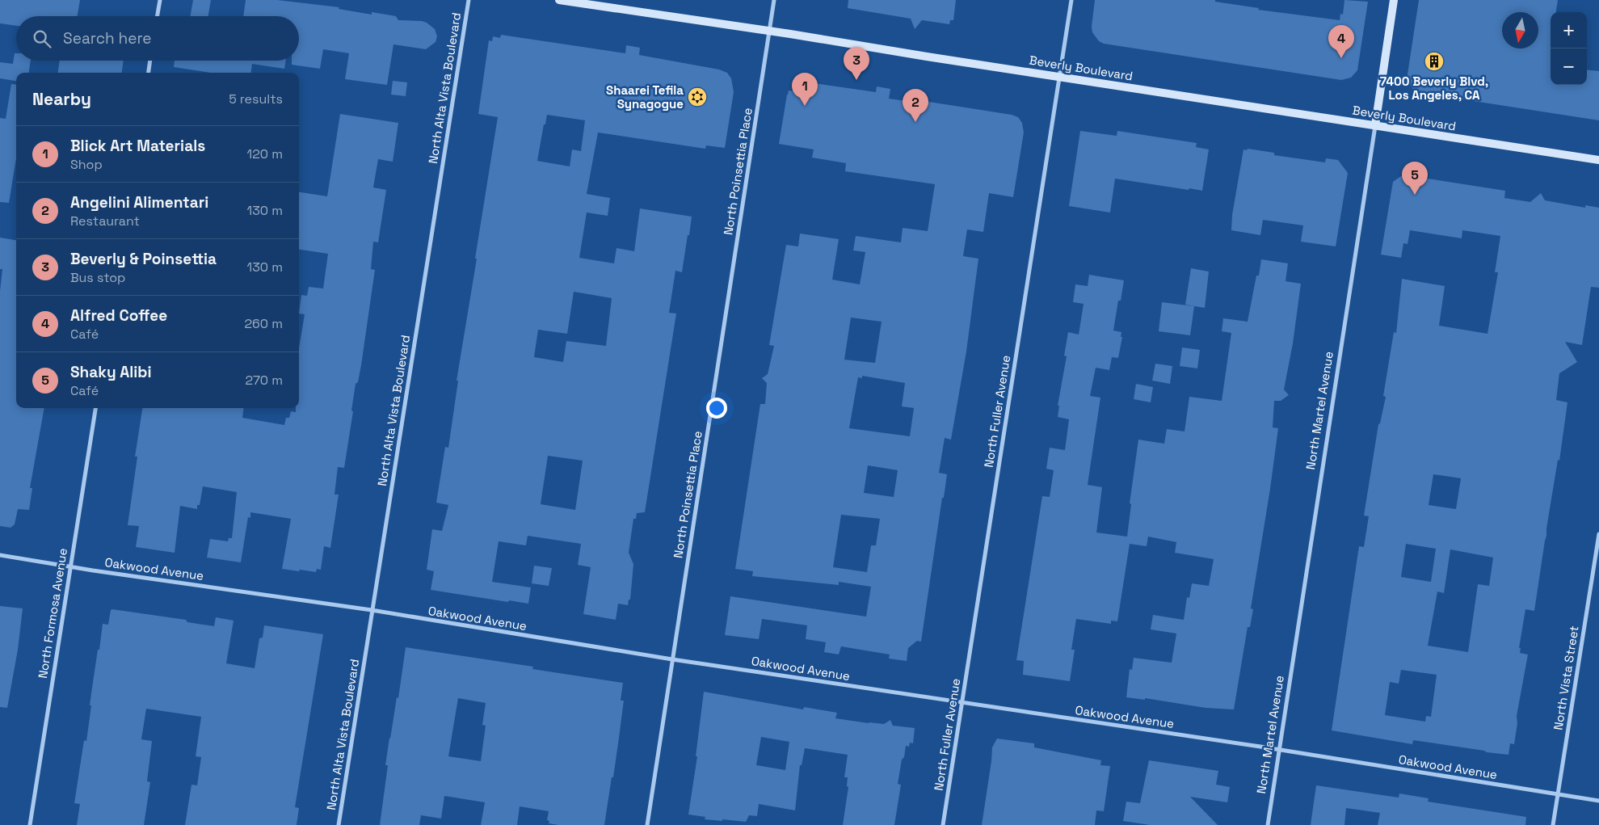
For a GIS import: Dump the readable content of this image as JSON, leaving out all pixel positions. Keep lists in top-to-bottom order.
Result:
{
  "streets": {
    "main road": ["Beverly Boulevard", "North Martel Avenue"],
    "street": [
      "North Alta Vista Boulevard",
      "North Poinsettia Place",
      "North Fuller Avenue",
      "Oakwood Avenue",
      "North Formosa Avenue",
      "North Vista Street"
    ]
  },
  "crossings": [
    ["Beverly Boulevard", "North Poinsettia Place"],
    ["Beverly Boulevard", "North Martel Avenue"],
    ["Beverly Boulevard", "North Fuller Avenue"],
    ["North Alta Vista Boulevard", "Oakwood Avenue"],
    ["North Poinsettia Place", "Oakwood Avenue"],
    ["North Martel Avenue", "Oakwood Avenue"],
    ["North Fuller Avenue", "Oakwood Avenue"],
    ["Oakwood Avenue", "North Formosa Avenue"],
    ["Oakwood Avenue", "North Vista Street"]
  ],
  "places": {
    "building": ["7400 Beverly Blvd, Los Angeles, CA"],
    "synagogue": ["Shaarei Tefila Synagogue"]
  },
  "north": "bottom",
  "page": {
    "map_buttons": ["+", "−"],
    "search": "Search here",
    "pins": [
      "4",
      "3",
      "1",
      "2",
      "5"
    ],
    "heading": ["Nearby", "5 results"],
    "list": [
      {
        "mark": "1",
        "name": "Blick Art Materials",
        "note": "Shop",
        "value": "120 m"
      },
      {
        "mark": "2",
        "name": "Angelini Alimentari",
        "note": "Restaurant",
        "value": "130 m"
      },
      {
        "mark": "3",
        "name": "Beverly & Poinsettia",
        "note": "Bus stop",
        "value": "130 m"
      },
      {
        "mark": "4",
        "name": "Alfred Coffee",
        "note": "Café",
        "value": "260 m"
      },
      {
        "mark": "5",
        "name": "Shaky Alibi",
        "note": "Café",
        "value": "270 m"
      }
    ]
  }
}
